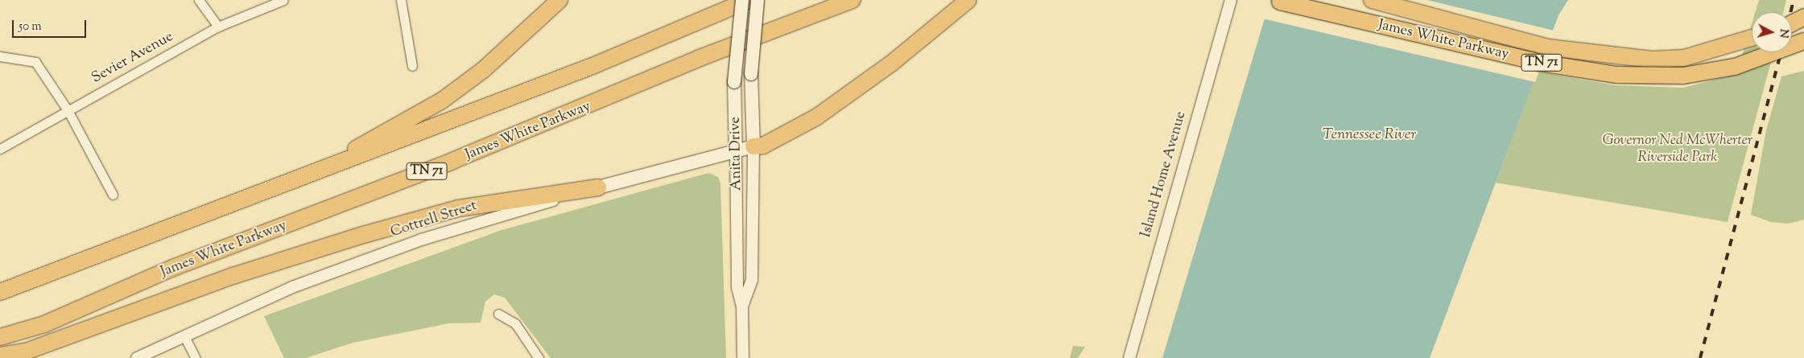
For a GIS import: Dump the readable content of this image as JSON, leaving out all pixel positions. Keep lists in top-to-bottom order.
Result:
{
  "streets": {
    "highway": ["James White Parkway", "TN 71"],
    "main road": ["Anita Drive", "Cottrell Street"],
    "street": ["Sevier Avenue", "Island Home Avenue"]
  },
  "crossings": [
    ["Anita Drive", "Cottrell Street"]
  ],
  "water": ["Tennessee River"],
  "parks": ["Governor Ned McWherter Riverside Park"],
  "scale_bar": "50 m",
  "north": "right"
}
